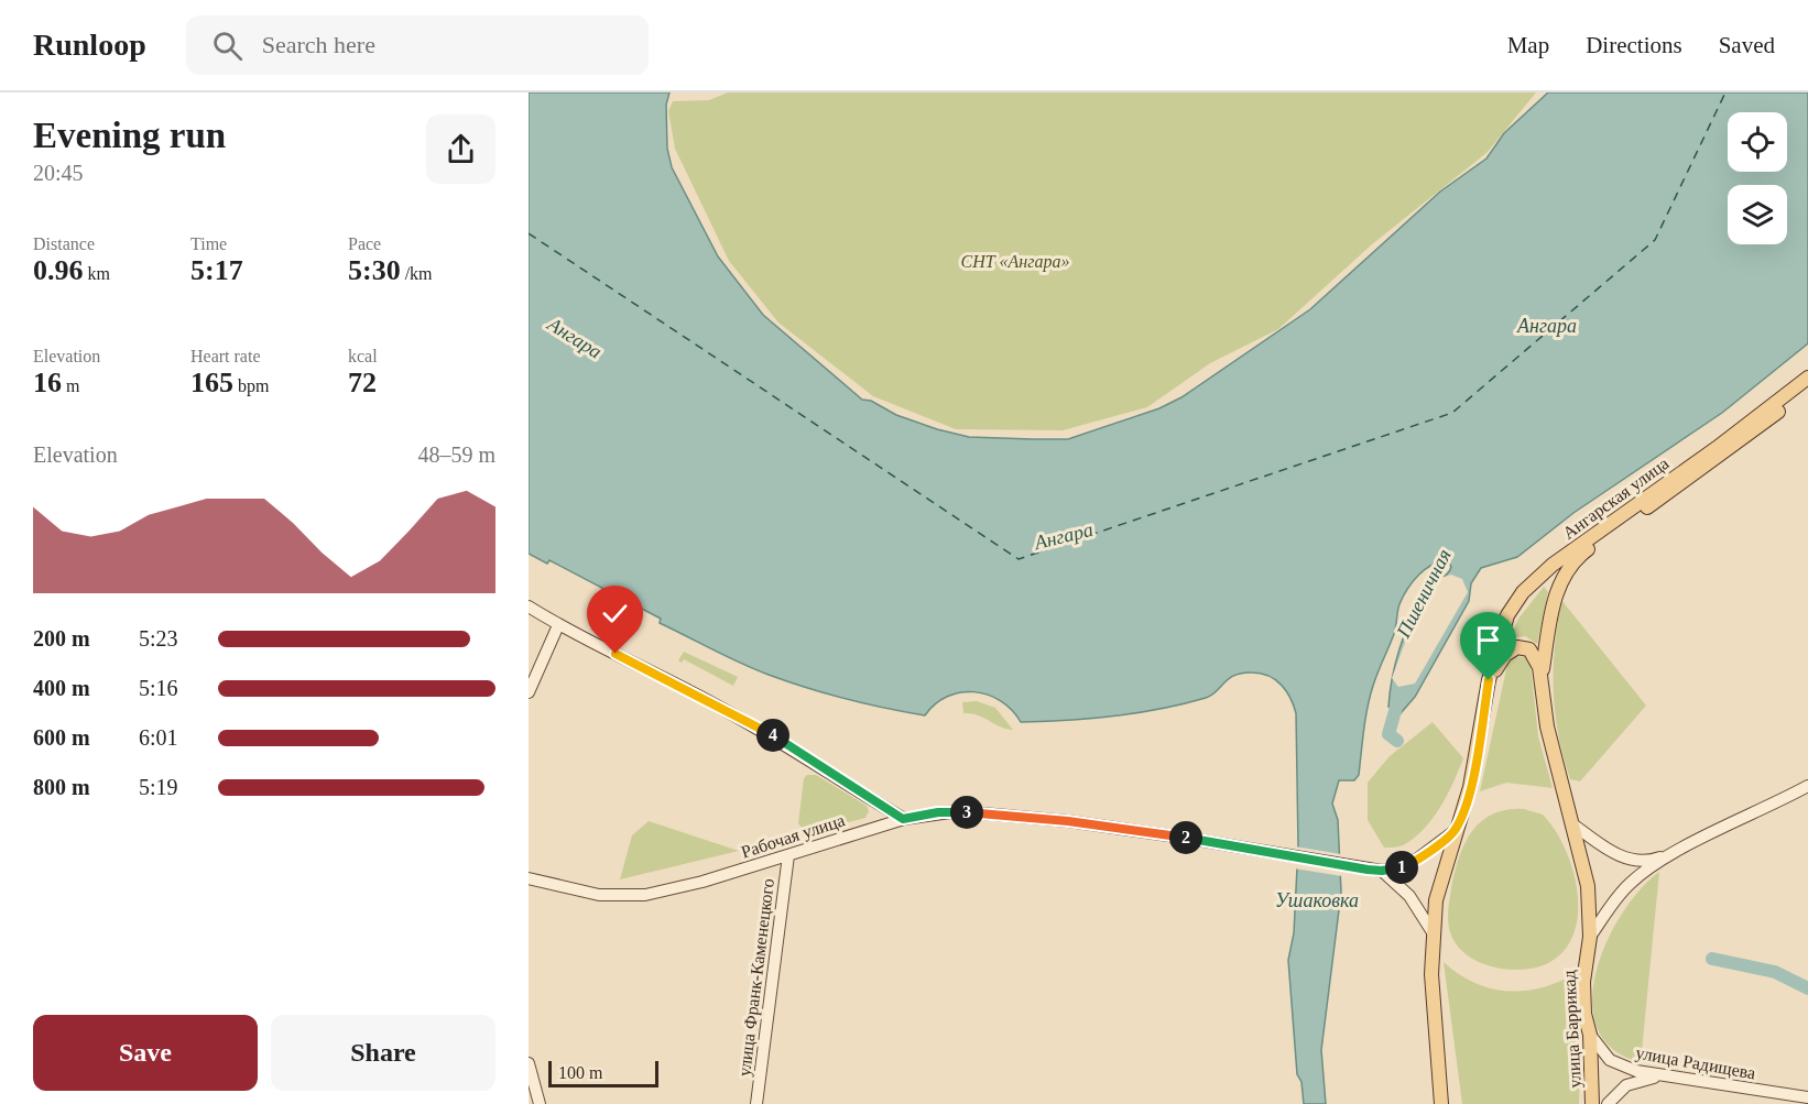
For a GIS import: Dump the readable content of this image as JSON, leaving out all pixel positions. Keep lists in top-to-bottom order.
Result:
{
  "streets": {
    "main road": [
      "Ангарская улица",
      "Рабочая улица",
      "улица Франк-Каменецкого",
      "улица Баррикад",
      "улица Радищева"
    ]
  },
  "crossings": [
    ["Ангарская улица", "Рабочая улица"],
    ["Ангарская улица", "улица Баррикад"],
    ["Рабочая улица", "улица Франк-Каменецкого"],
    ["улица Баррикад", "улица Радищева"]
  ],
  "water": ["Ангара", "Пшеничная", "Ушаковка"],
  "parks": ["СНТ «Ангара»"],
  "scale_bar": "100 m",
  "page": {
    "header": "Runloop",
    "search": "Search here",
    "nav": ["Map", "Directions", "Saved"],
    "heading": ["Evening run", "20:45"],
    "stats": [
      ["Distance", "0.96 km"],
      ["Time", "5:17"],
      ["Pace", "5:30 /km"],
      ["Elevation", "16 m"],
      ["Heart rate", "165 bpm"],
      ["kcal", "72"]
    ],
    "chart": ["Elevation", "48–59 m"],
    "list": [
      {
        "name": "200 m",
        "note": "5:23"
      },
      {
        "name": "400 m",
        "note": "5:16"
      },
      {
        "name": "600 m",
        "note": "6:01"
      },
      {
        "name": "800 m",
        "note": "5:19"
      }
    ],
    "pins": [
      "4",
      "3",
      "2",
      "1"
    ],
    "buttons": ["Save", "Share"],
    "scale": "100 m"
  }
}
